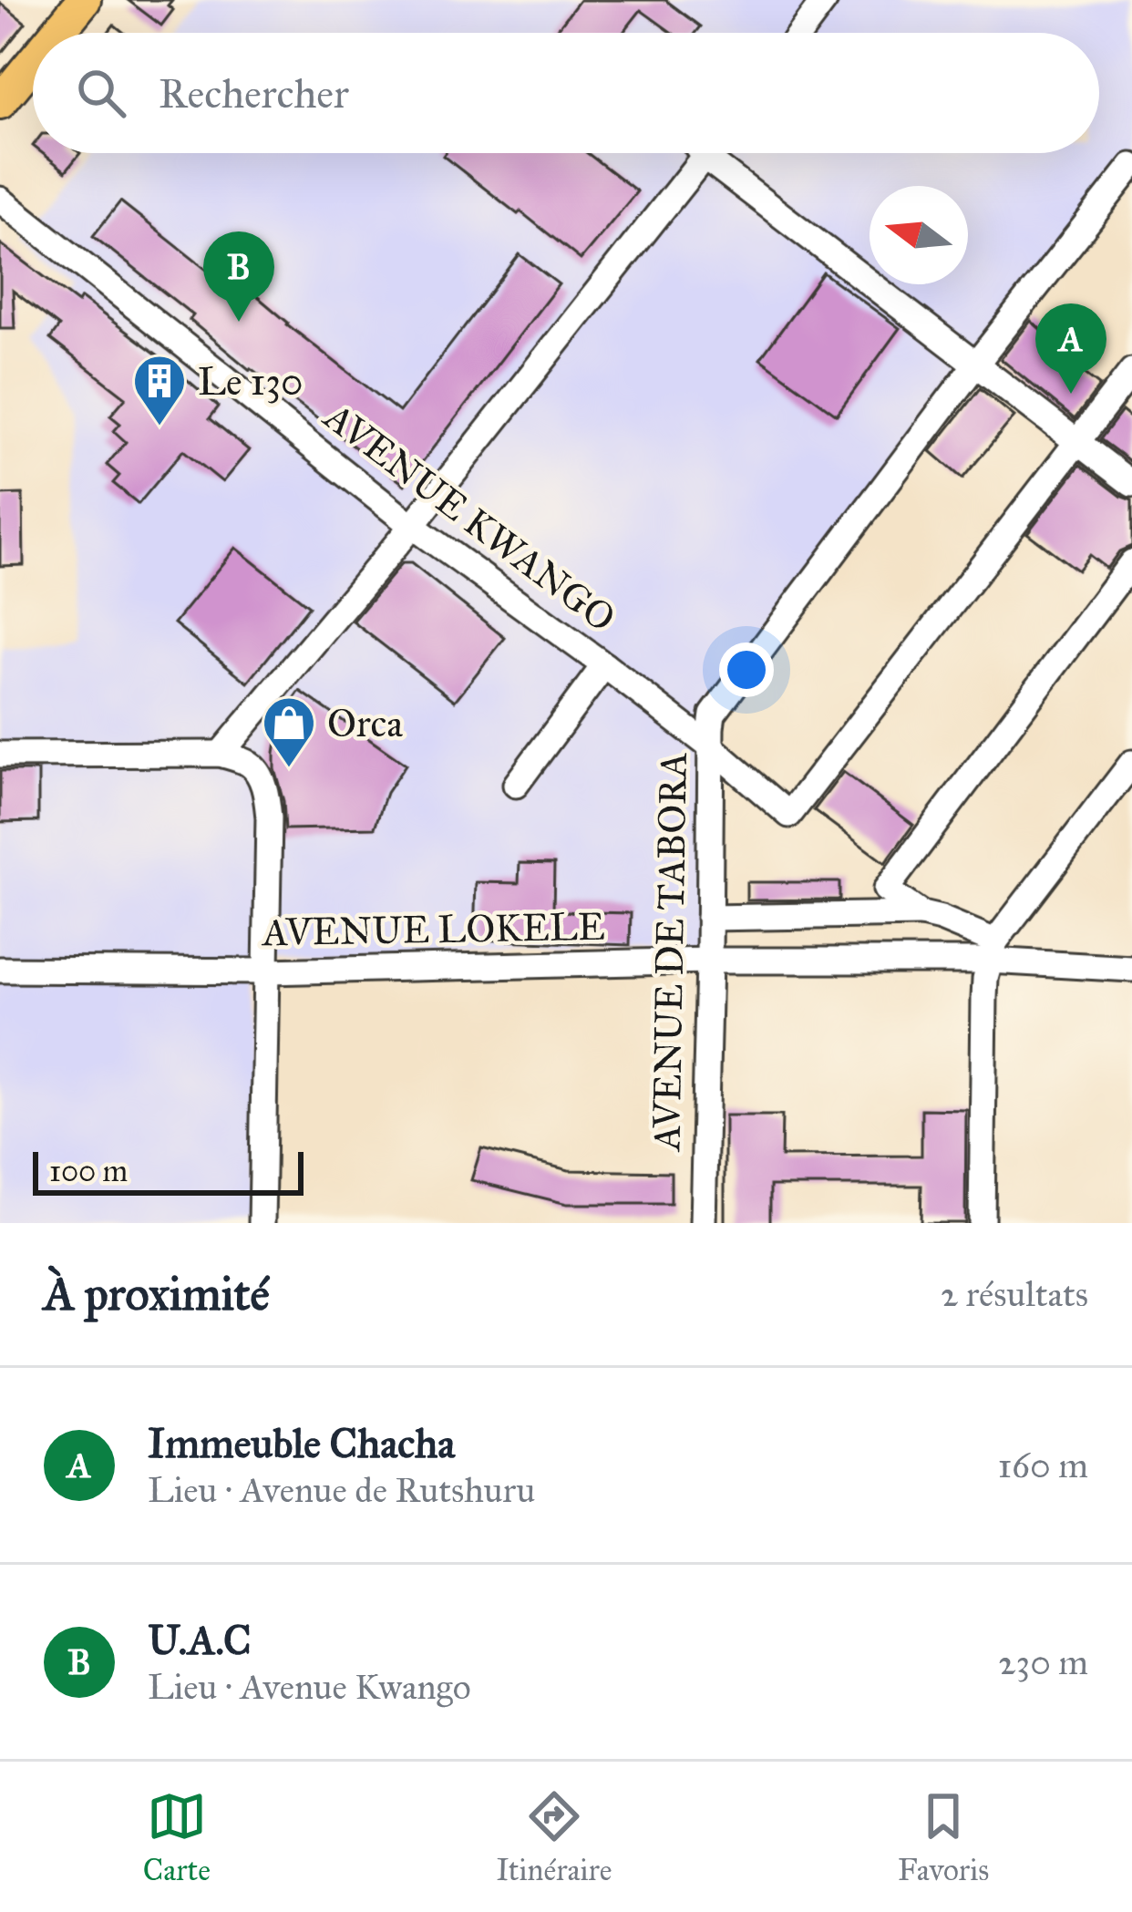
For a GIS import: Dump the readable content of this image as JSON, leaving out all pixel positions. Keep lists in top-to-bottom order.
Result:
{
  "streets": {
    "street": ["AVENUE KWANGO", "AVENUE LOKELE", "AVENUE DE TABORA"]
  },
  "crossings": [
    ["AVENUE KWANGO", "AVENUE DE TABORA"],
    ["AVENUE LOKELE", "AVENUE DE TABORA"]
  ],
  "places": {
    "building": ["Le 130"],
    "shop": ["Orca"]
  },
  "scale_bar": "100 m",
  "north": "left",
  "page": {
    "search": "Rechercher",
    "pins": ["B", "A"],
    "scale": "100 m",
    "heading": ["À proximité", "2 résultats"],
    "list": [
      {
        "mark": "A",
        "name": "Immeuble Chacha",
        "note": "Lieu · Avenue de Rutshuru",
        "value": "160 m"
      },
      {
        "mark": "B",
        "name": "U.A.C",
        "note": "Lieu · Avenue Kwango",
        "value": "230 m"
      }
    ],
    "nav": ["Carte", "Itinéraire", "Favoris"]
  }
}
